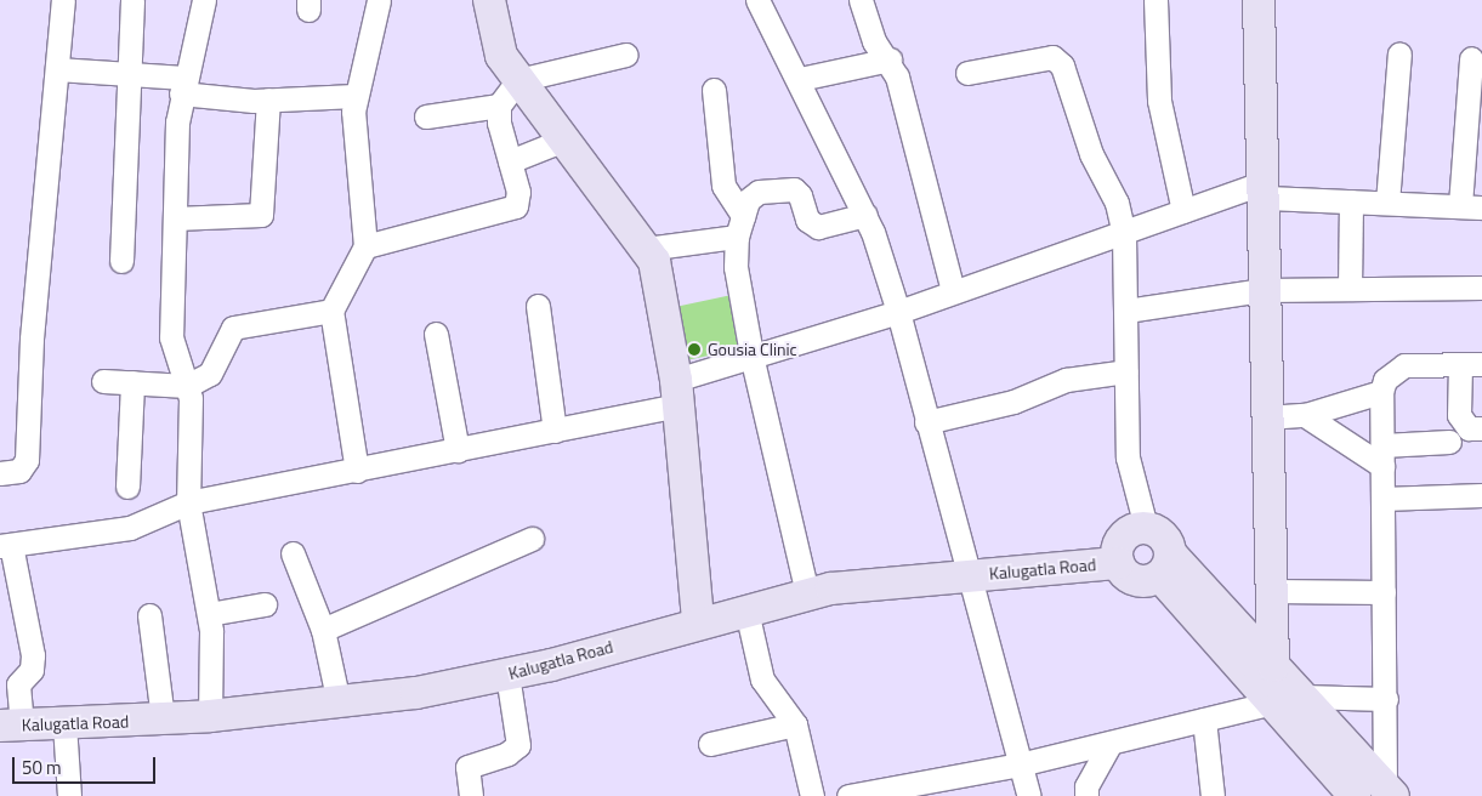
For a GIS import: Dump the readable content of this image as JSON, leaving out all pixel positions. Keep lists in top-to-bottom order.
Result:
{
  "streets": {
    "street": ["Kalugatla Road"]
  },
  "places": ["Gousia Clinic"],
  "scale_bar": "50 m"
}
